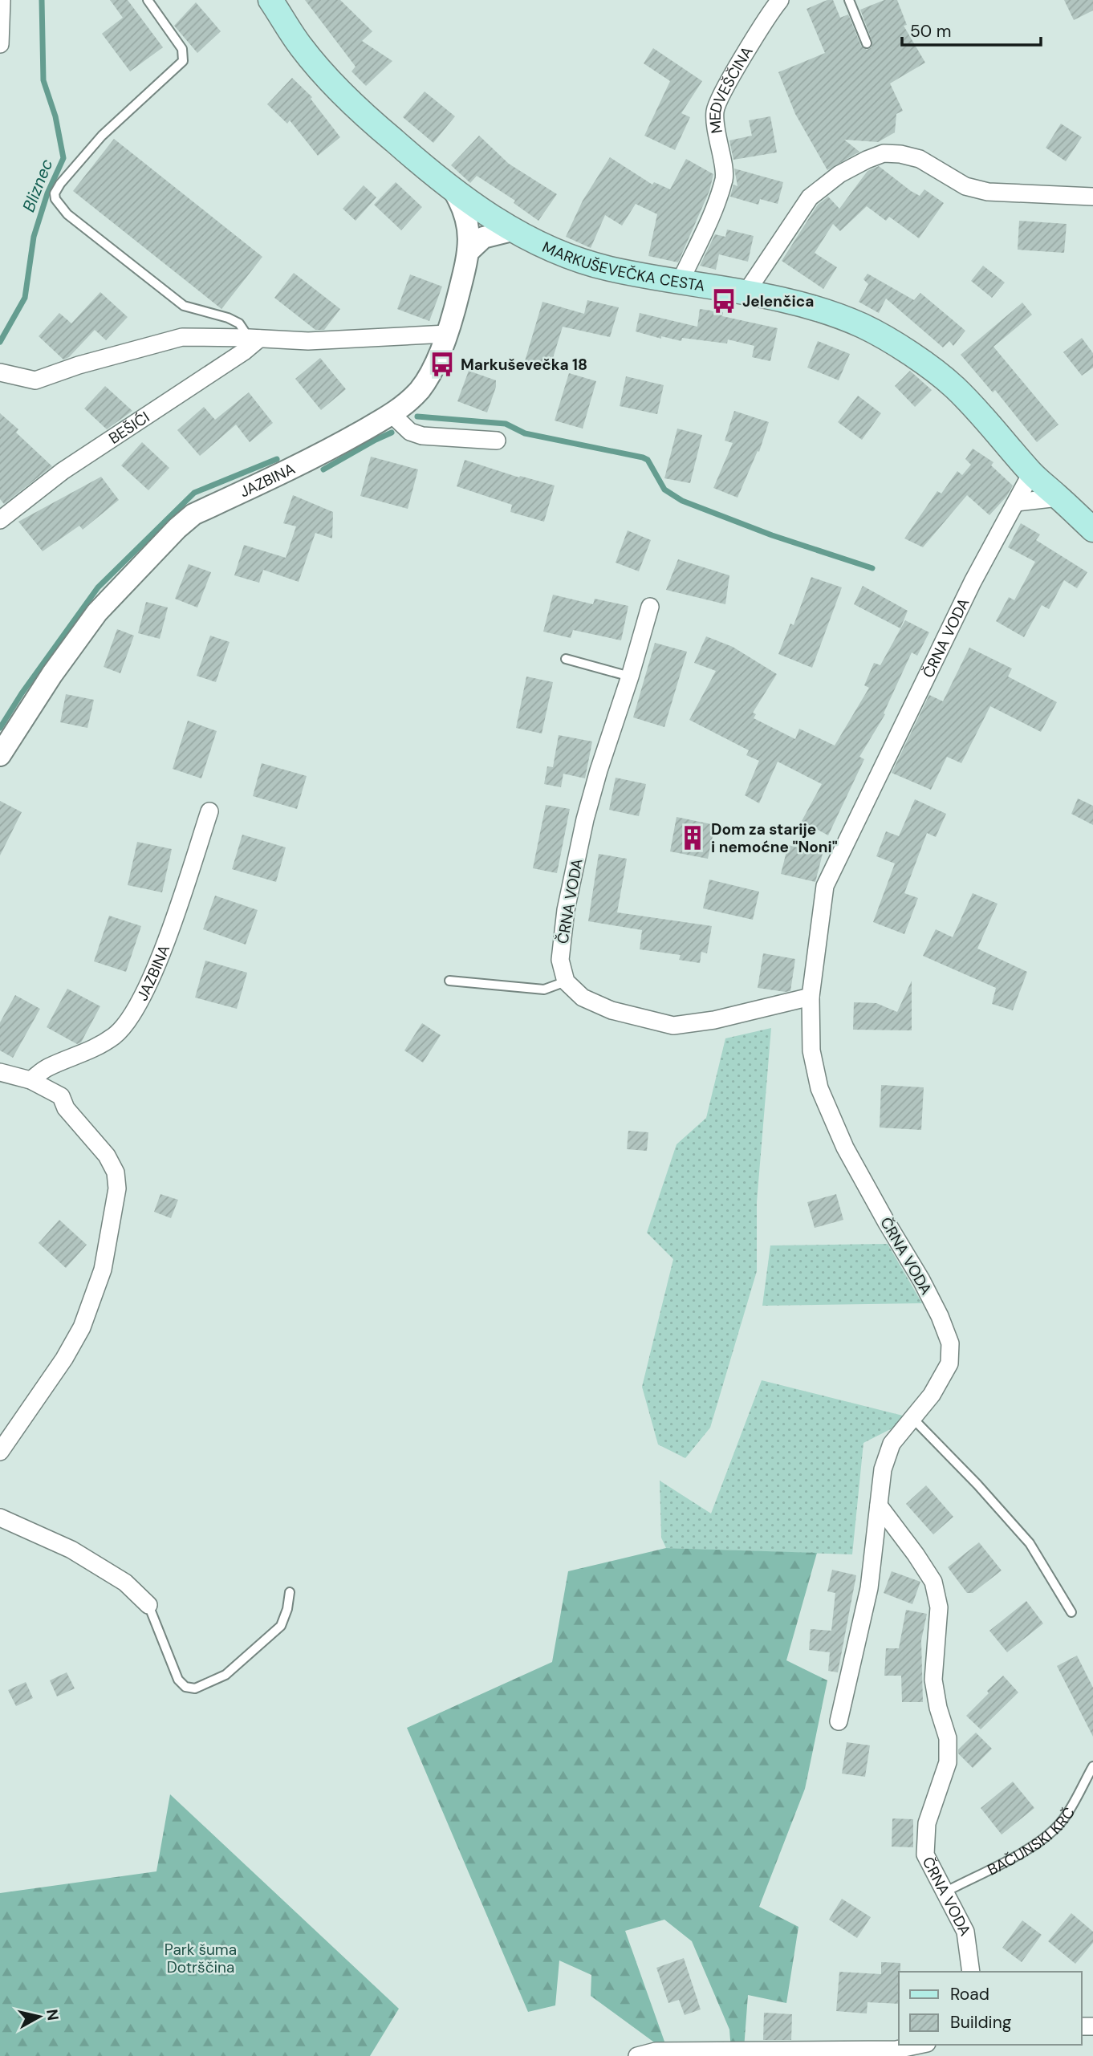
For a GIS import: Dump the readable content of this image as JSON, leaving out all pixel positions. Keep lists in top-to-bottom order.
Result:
{
  "streets": {
    "main road": ["MARKUŠEVEČKA CESTA"],
    "street": [
      "MEDVEŠČINA",
      "BEŠIĆI",
      "JAZBINA",
      "ČRNA VODA"
    ],
    "lane": ["BAČUNSKI KRČ"]
  },
  "crossings": [
    ["MEDVEŠČINA", "MARKUŠEVEČKA CESTA"],
    ["MARKUŠEVEČKA CESTA", "JAZBINA"],
    ["MARKUŠEVEČKA CESTA", "ČRNA VODA"],
    ["ČRNA VODA", "BAČUNSKI KRČ"]
  ],
  "water": ["Bliznec"],
  "parks": ["Park šuma Dotrščina"],
  "places": {
    "bus stop": ["Jelenčica", "Markuševečka 18"],
    "building": ["Dom za starije i nemoćne \"Noni\""]
  },
  "legend": ["Road", "Building"],
  "scale_bar": "50 m",
  "north": "right"
}
